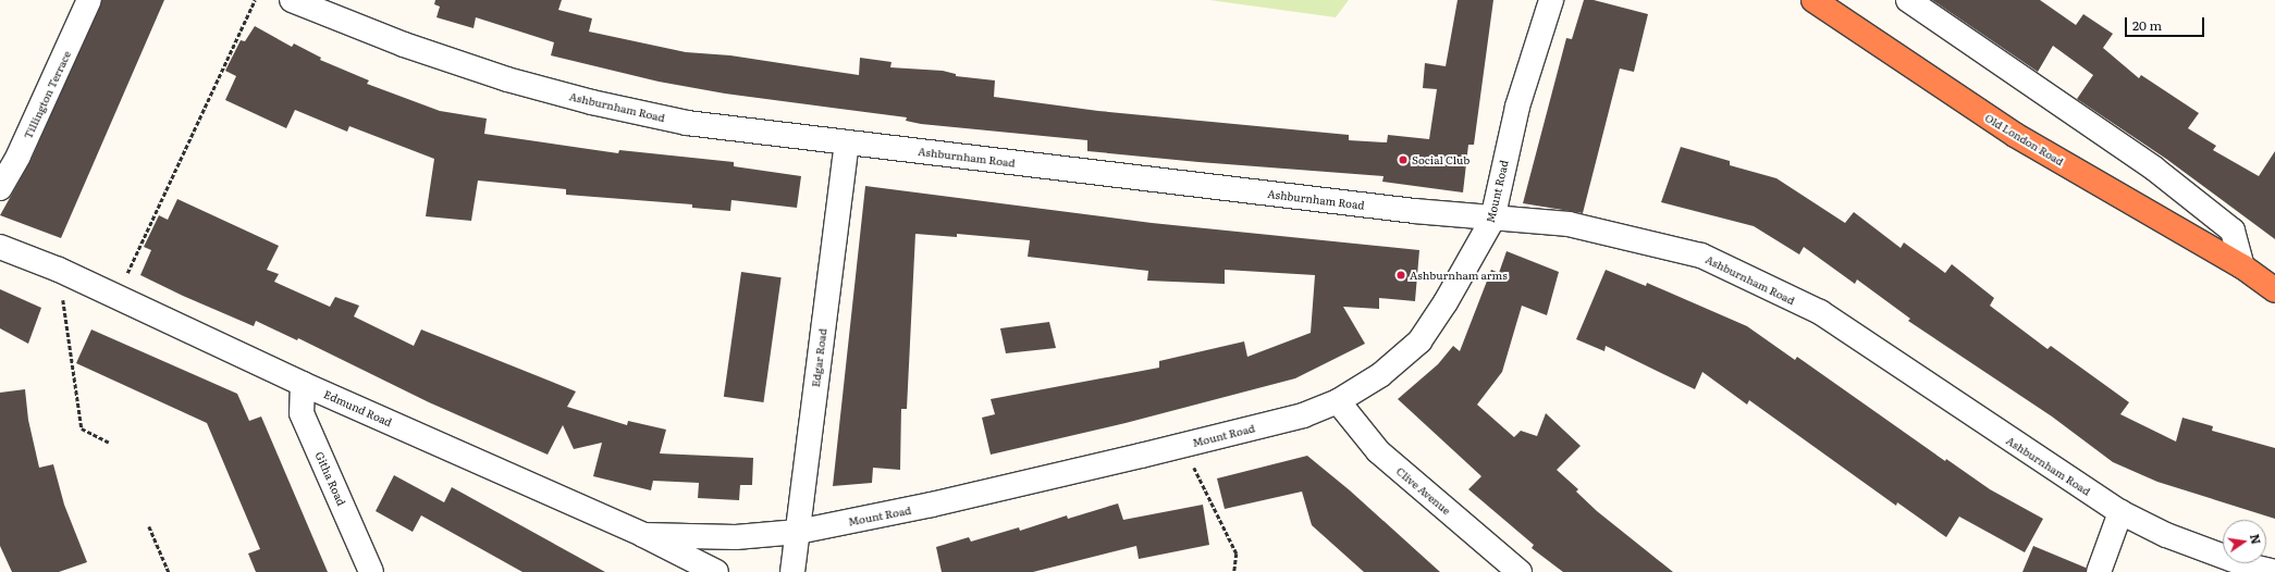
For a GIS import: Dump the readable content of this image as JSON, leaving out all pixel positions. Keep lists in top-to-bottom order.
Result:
{
  "streets": {
    "highway": ["Old London Road"],
    "street": [
      "Tillington Terrace",
      "Ashburnham Road",
      "Mount Road",
      "Edgar Road",
      "Edmund Road",
      "Githa Road",
      "Clive Avenue"
    ]
  },
  "crossings": [
    ["Ashburnham Road", "Mount Road"],
    ["Ashburnham Road", "Edgar Road"],
    ["Mount Road", "Edgar Road"],
    ["Mount Road", "Edmund Road"],
    ["Mount Road", "Clive Avenue"],
    ["Edmund Road", "Githa Road"]
  ],
  "places": ["Social Club", "Ashburnham arms"],
  "scale_bar": "20 m",
  "north": "right"
}
